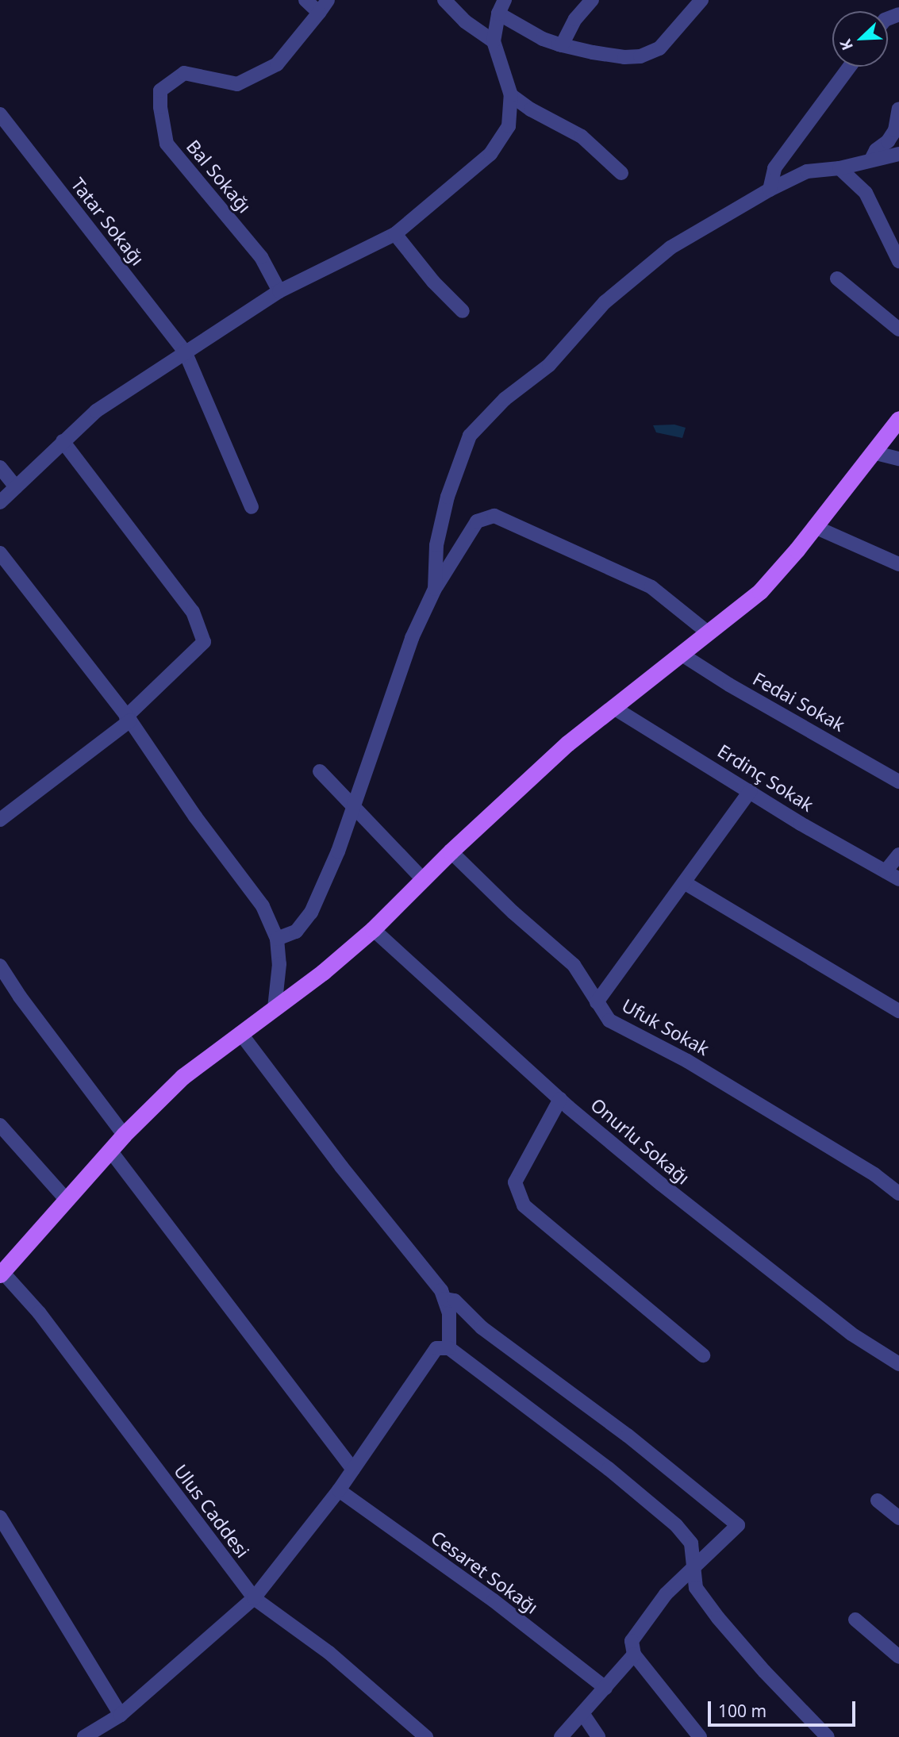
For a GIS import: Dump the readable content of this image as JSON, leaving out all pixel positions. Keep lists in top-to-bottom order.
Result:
{
  "streets": {
    "street": [
      "Bal Sokağı",
      "Tatar Sokağı",
      "Fedai Sokak",
      "Erdinç Sokak",
      "Ufuk Sokak",
      "Onurlu Sokağı",
      "Ulus Caddesi",
      "Cesaret Sokağı"
    ]
  },
  "scale_bar": "100 m",
  "north": "bottom left"
}
